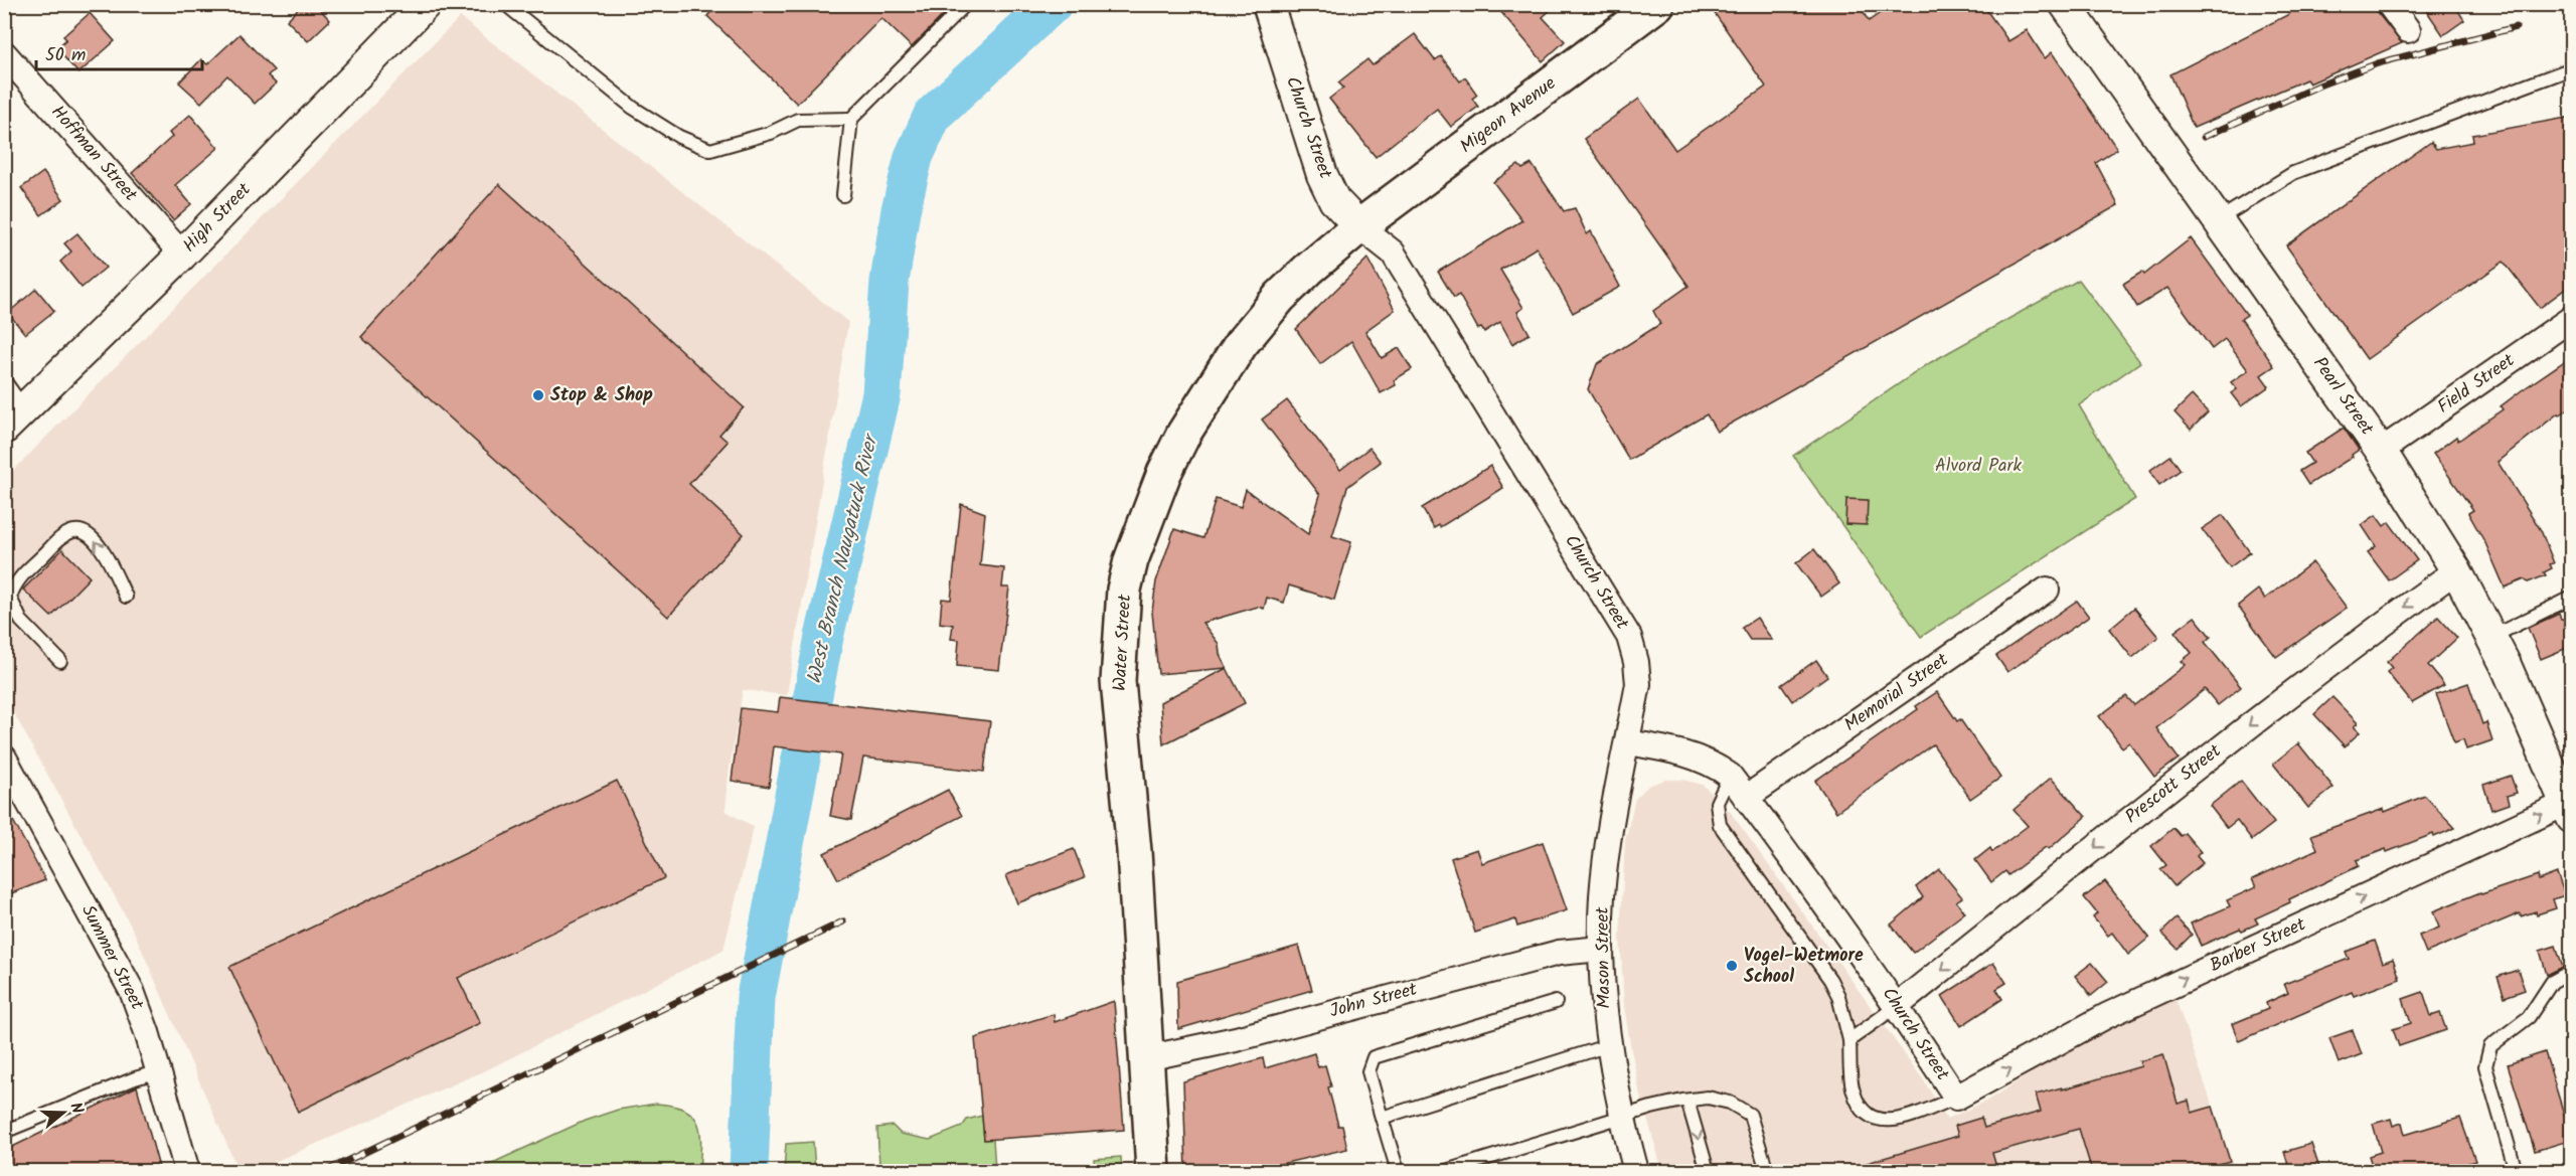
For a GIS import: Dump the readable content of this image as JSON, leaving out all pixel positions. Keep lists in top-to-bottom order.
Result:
{
  "streets": {
    "main road": ["Migeon Avenue", "Water Street"],
    "street": [
      "Church Street",
      "Hoffman Street",
      "High Street",
      "Field Street",
      "Pearl Street",
      "Memorial Street",
      "Prescott Street",
      "Barber Street",
      "Summer Street",
      "Mason Street",
      "John Street"
    ]
  },
  "crossings": [
    ["Migeon Avenue", "Church Street"],
    ["Migeon Avenue", "Water Street"],
    ["Church Street", "Water Street"],
    ["Church Street", "Memorial Street"],
    ["Church Street", "Prescott Street"],
    ["Church Street", "Barber Street"],
    ["Church Street", "Mason Street"],
    ["Hoffman Street", "High Street"],
    ["Field Street", "Pearl Street"],
    ["Pearl Street", "Prescott Street"],
    ["Pearl Street", "Barber Street"],
    ["Water Street", "John Street"],
    ["Mason Street", "John Street"]
  ],
  "one_way": ["Prescott Street", "Barber Street"],
  "water": ["West Branch Naugatuck River"],
  "parks": ["Alvord Park"],
  "places": ["Stop & Shop", "Vogel-Wetmore School"],
  "scale_bar": "50 m",
  "north": "right"
}
